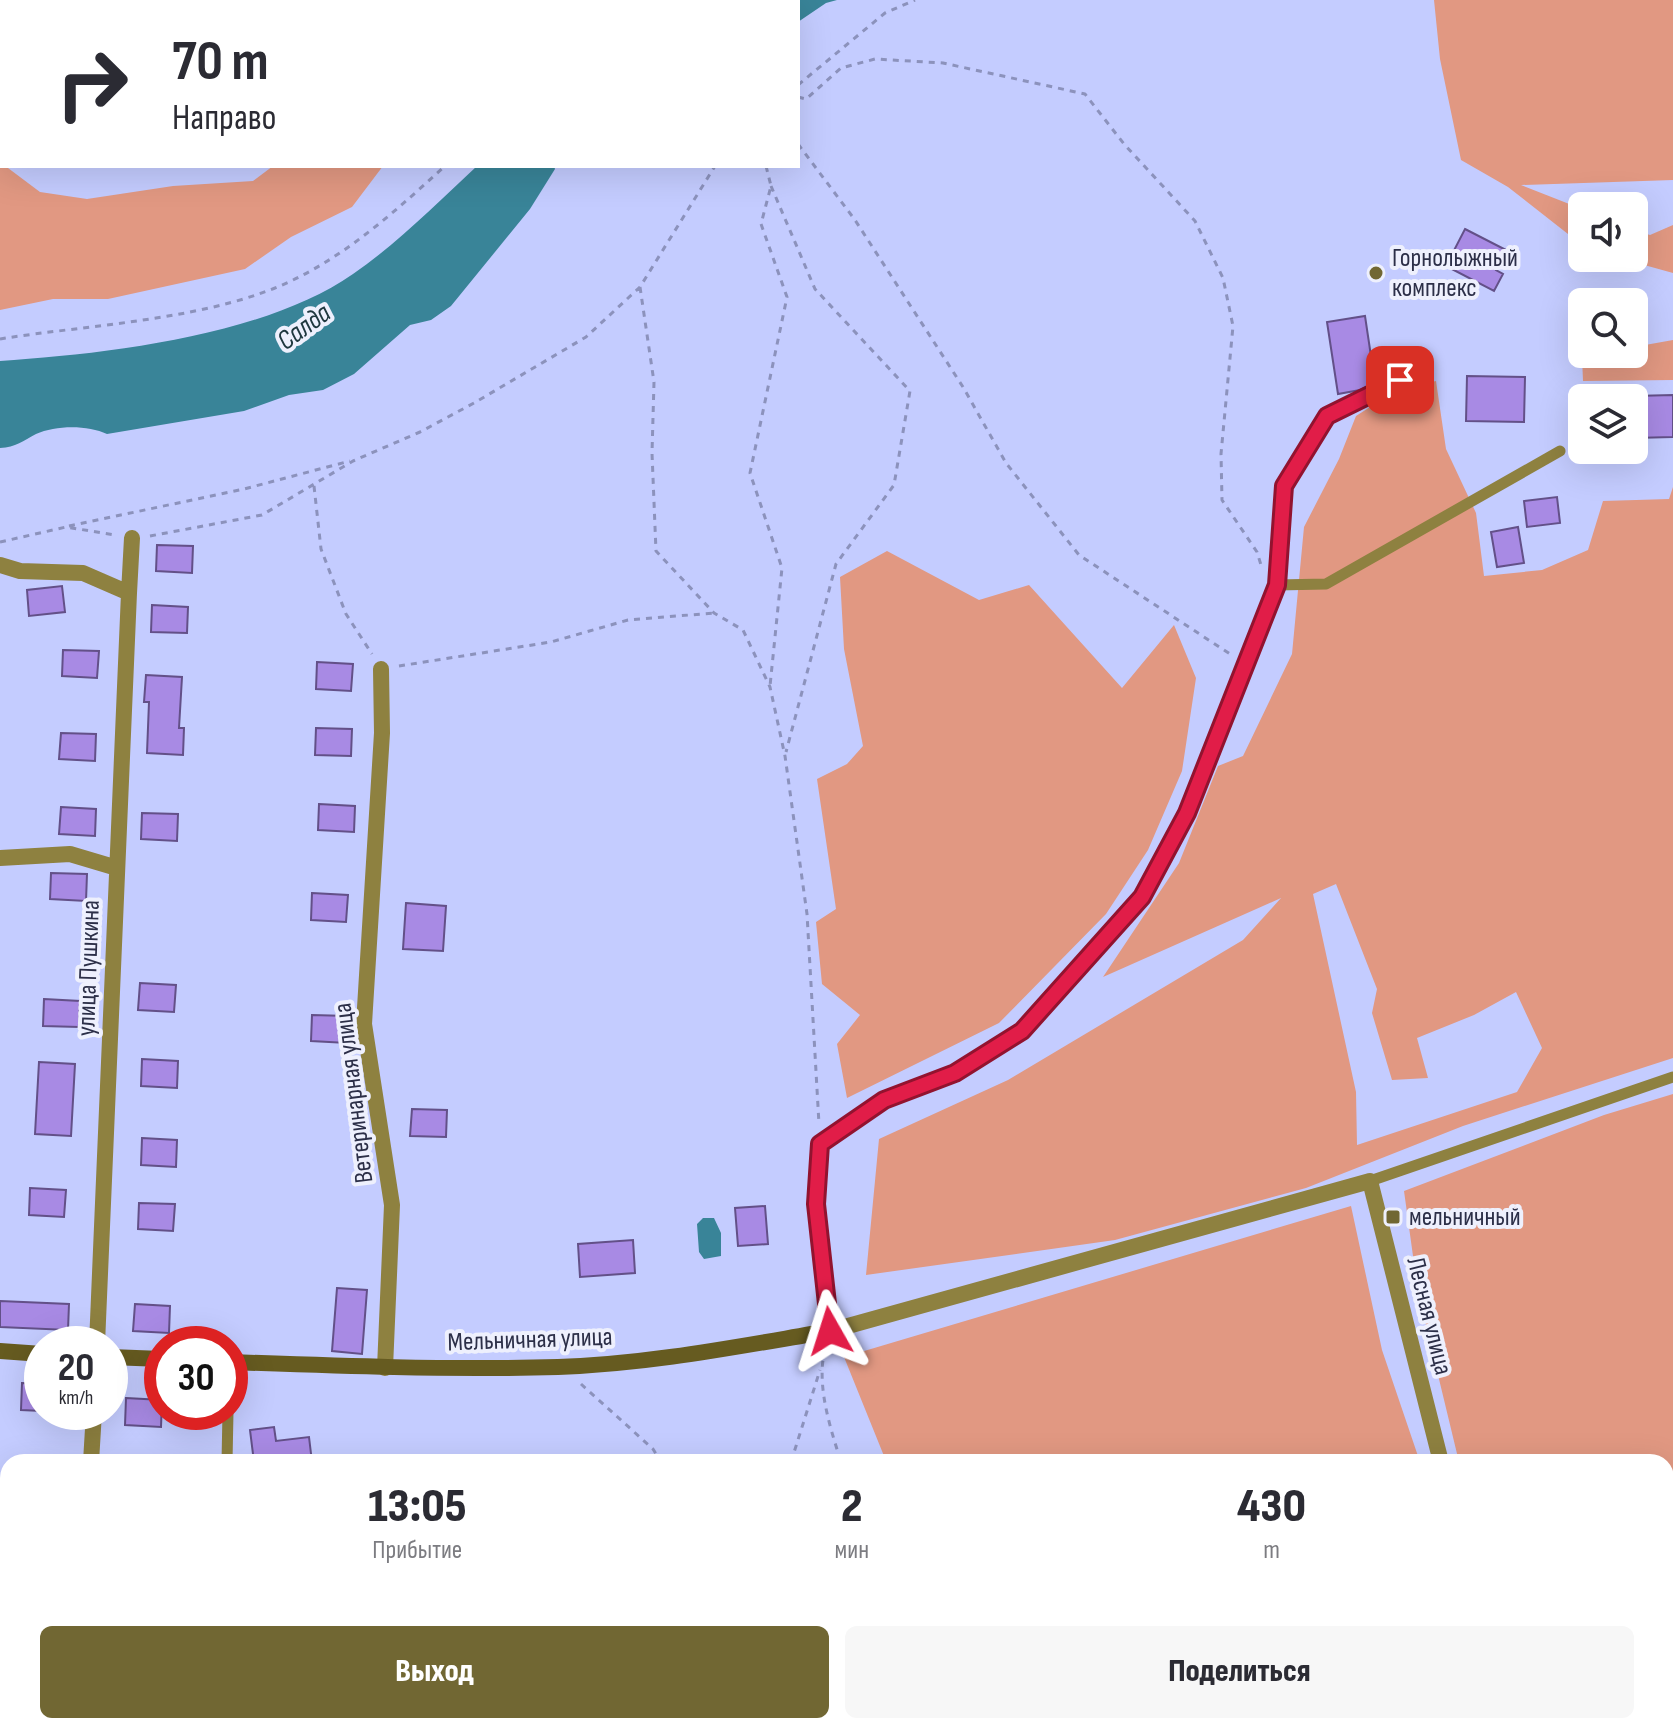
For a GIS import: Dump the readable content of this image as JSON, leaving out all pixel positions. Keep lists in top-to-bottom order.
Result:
{
  "streets": {
    "street": [
      "улица Пушкина",
      "Ветеринарная улица",
      "Лесная улица",
      "Мельничная улица"
    ]
  },
  "crossings": [
    ["Ветеринарная улица", "Мельничная улица"]
  ],
  "water": ["Салда"],
  "places": {
    "other": ["Горнолыжный комплекс"],
    "transit": ["мельничный"]
  },
  "page": {
    "turn": ["70 m", "Направо"],
    "speed": "20 km/h",
    "limit": "30",
    "eta": [
      "13:05",
      "Прибытие",
      "2",
      "мин",
      "430",
      "m"
    ],
    "buttons": ["Выход", "Поделиться"]
  }
}
